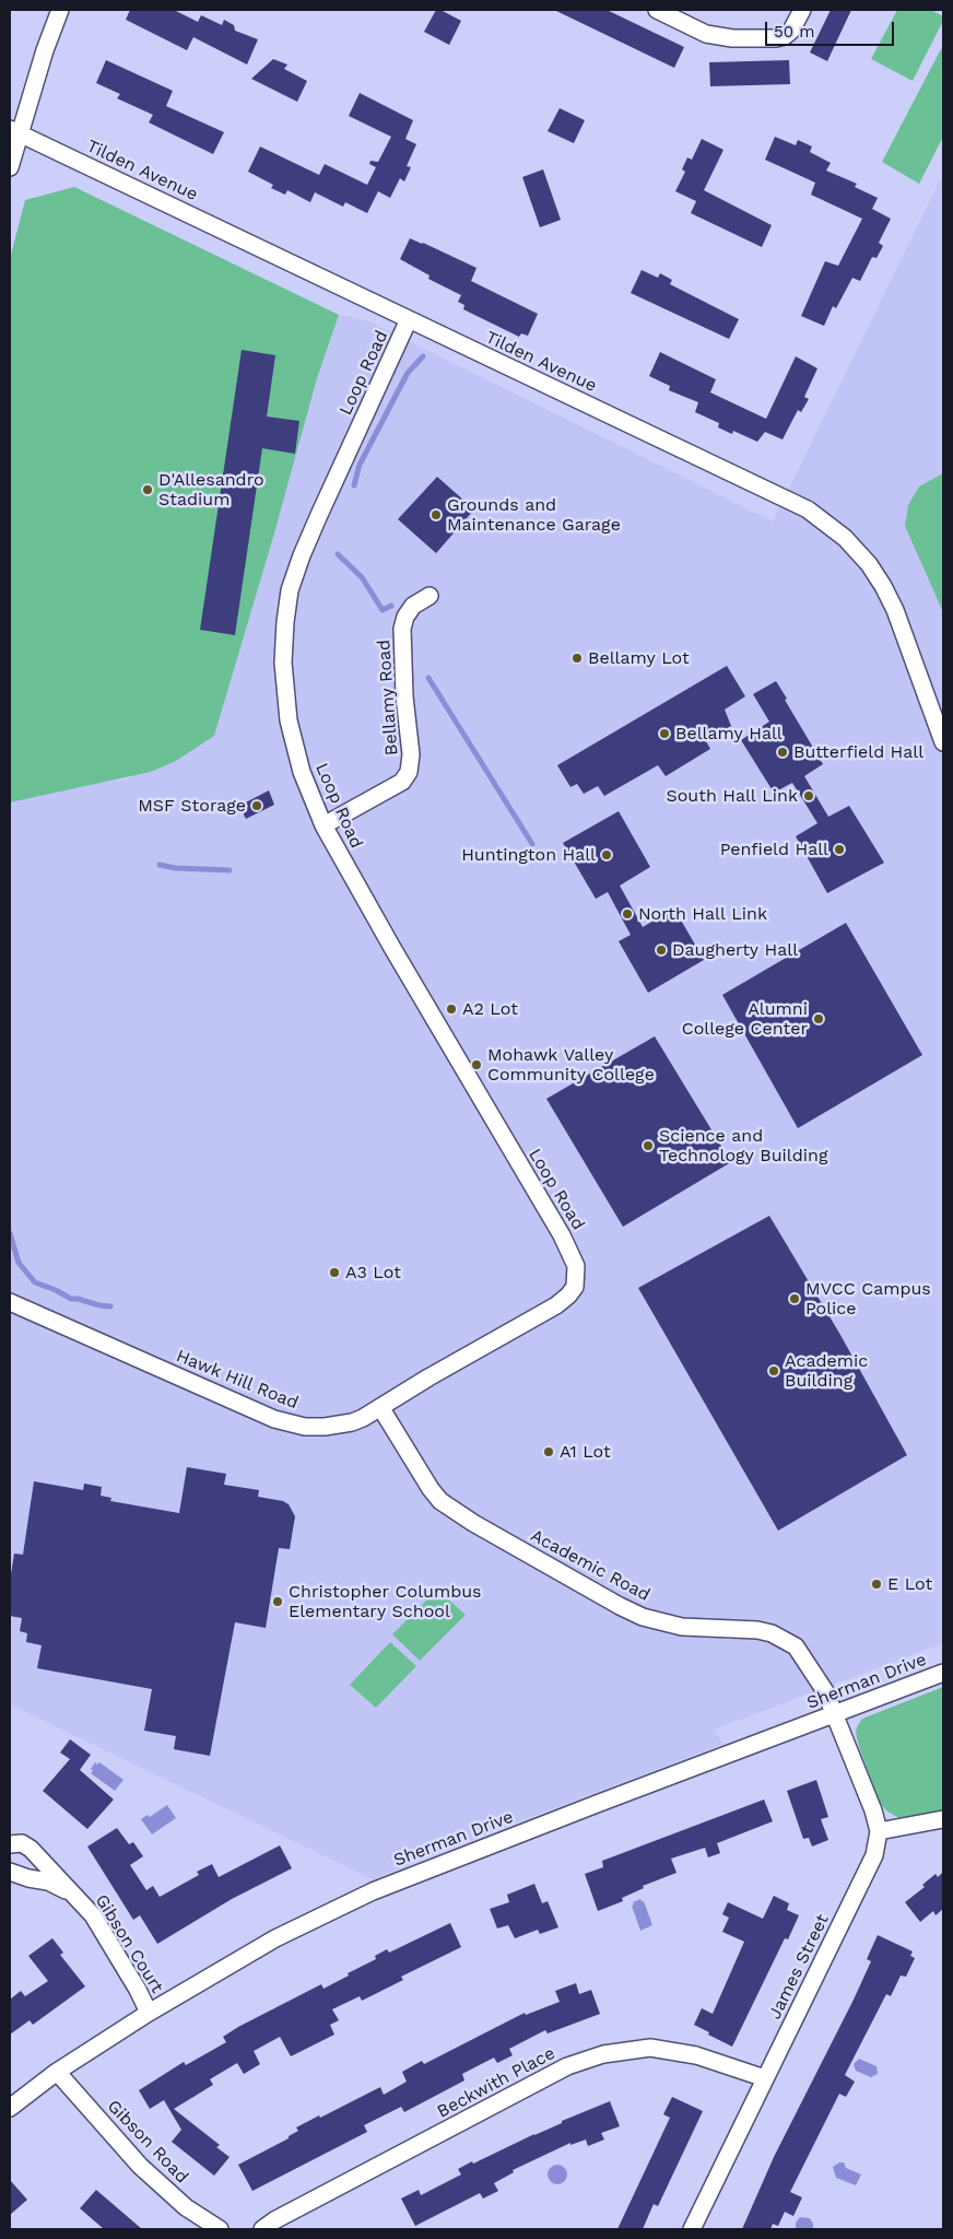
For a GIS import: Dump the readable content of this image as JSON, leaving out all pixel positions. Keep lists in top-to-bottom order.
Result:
{
  "streets": {
    "street": [
      "Tilden Avenue",
      "Loop Road",
      "Bellamy Road",
      "Hawk Hill Road",
      "Academic Road",
      "Sherman Drive",
      "Gibson Court",
      "James Street",
      "Beckwith Place",
      "Gibson Road"
    ]
  },
  "crossings": [
    ["Tilden Avenue", "Loop Road"],
    ["Loop Road", "Bellamy Road"],
    ["Loop Road", "Hawk Hill Road"],
    ["Hawk Hill Road", "Academic Road"],
    ["Academic Road", "Sherman Drive"],
    ["Academic Road", "James Street"],
    ["Sherman Drive", "Gibson Court"],
    ["Sherman Drive", "James Street"],
    ["Sherman Drive", "Gibson Road"],
    ["James Street", "Beckwith Place"]
  ],
  "places": [
    "D'Allesandro Stadium",
    "Grounds and Maintenance Garage",
    "Bellamy Lot",
    "Bellamy Hall",
    "Butterfield Hall",
    "South Hall Link",
    "MSF Storage",
    "Penfield Hall",
    "Huntington Hall",
    "North Hall Link",
    "Daugherty Hall",
    "A2 Lot",
    "Alumni College Center",
    "Mohawk Valley Community College",
    "Science and Technology Building",
    "A3 Lot",
    "MVCC Campus Police",
    "Academic Building",
    "A1 Lot",
    "E Lot",
    "Christopher Columbus Elementary School"
  ],
  "scale_bar": "50 m"
}
